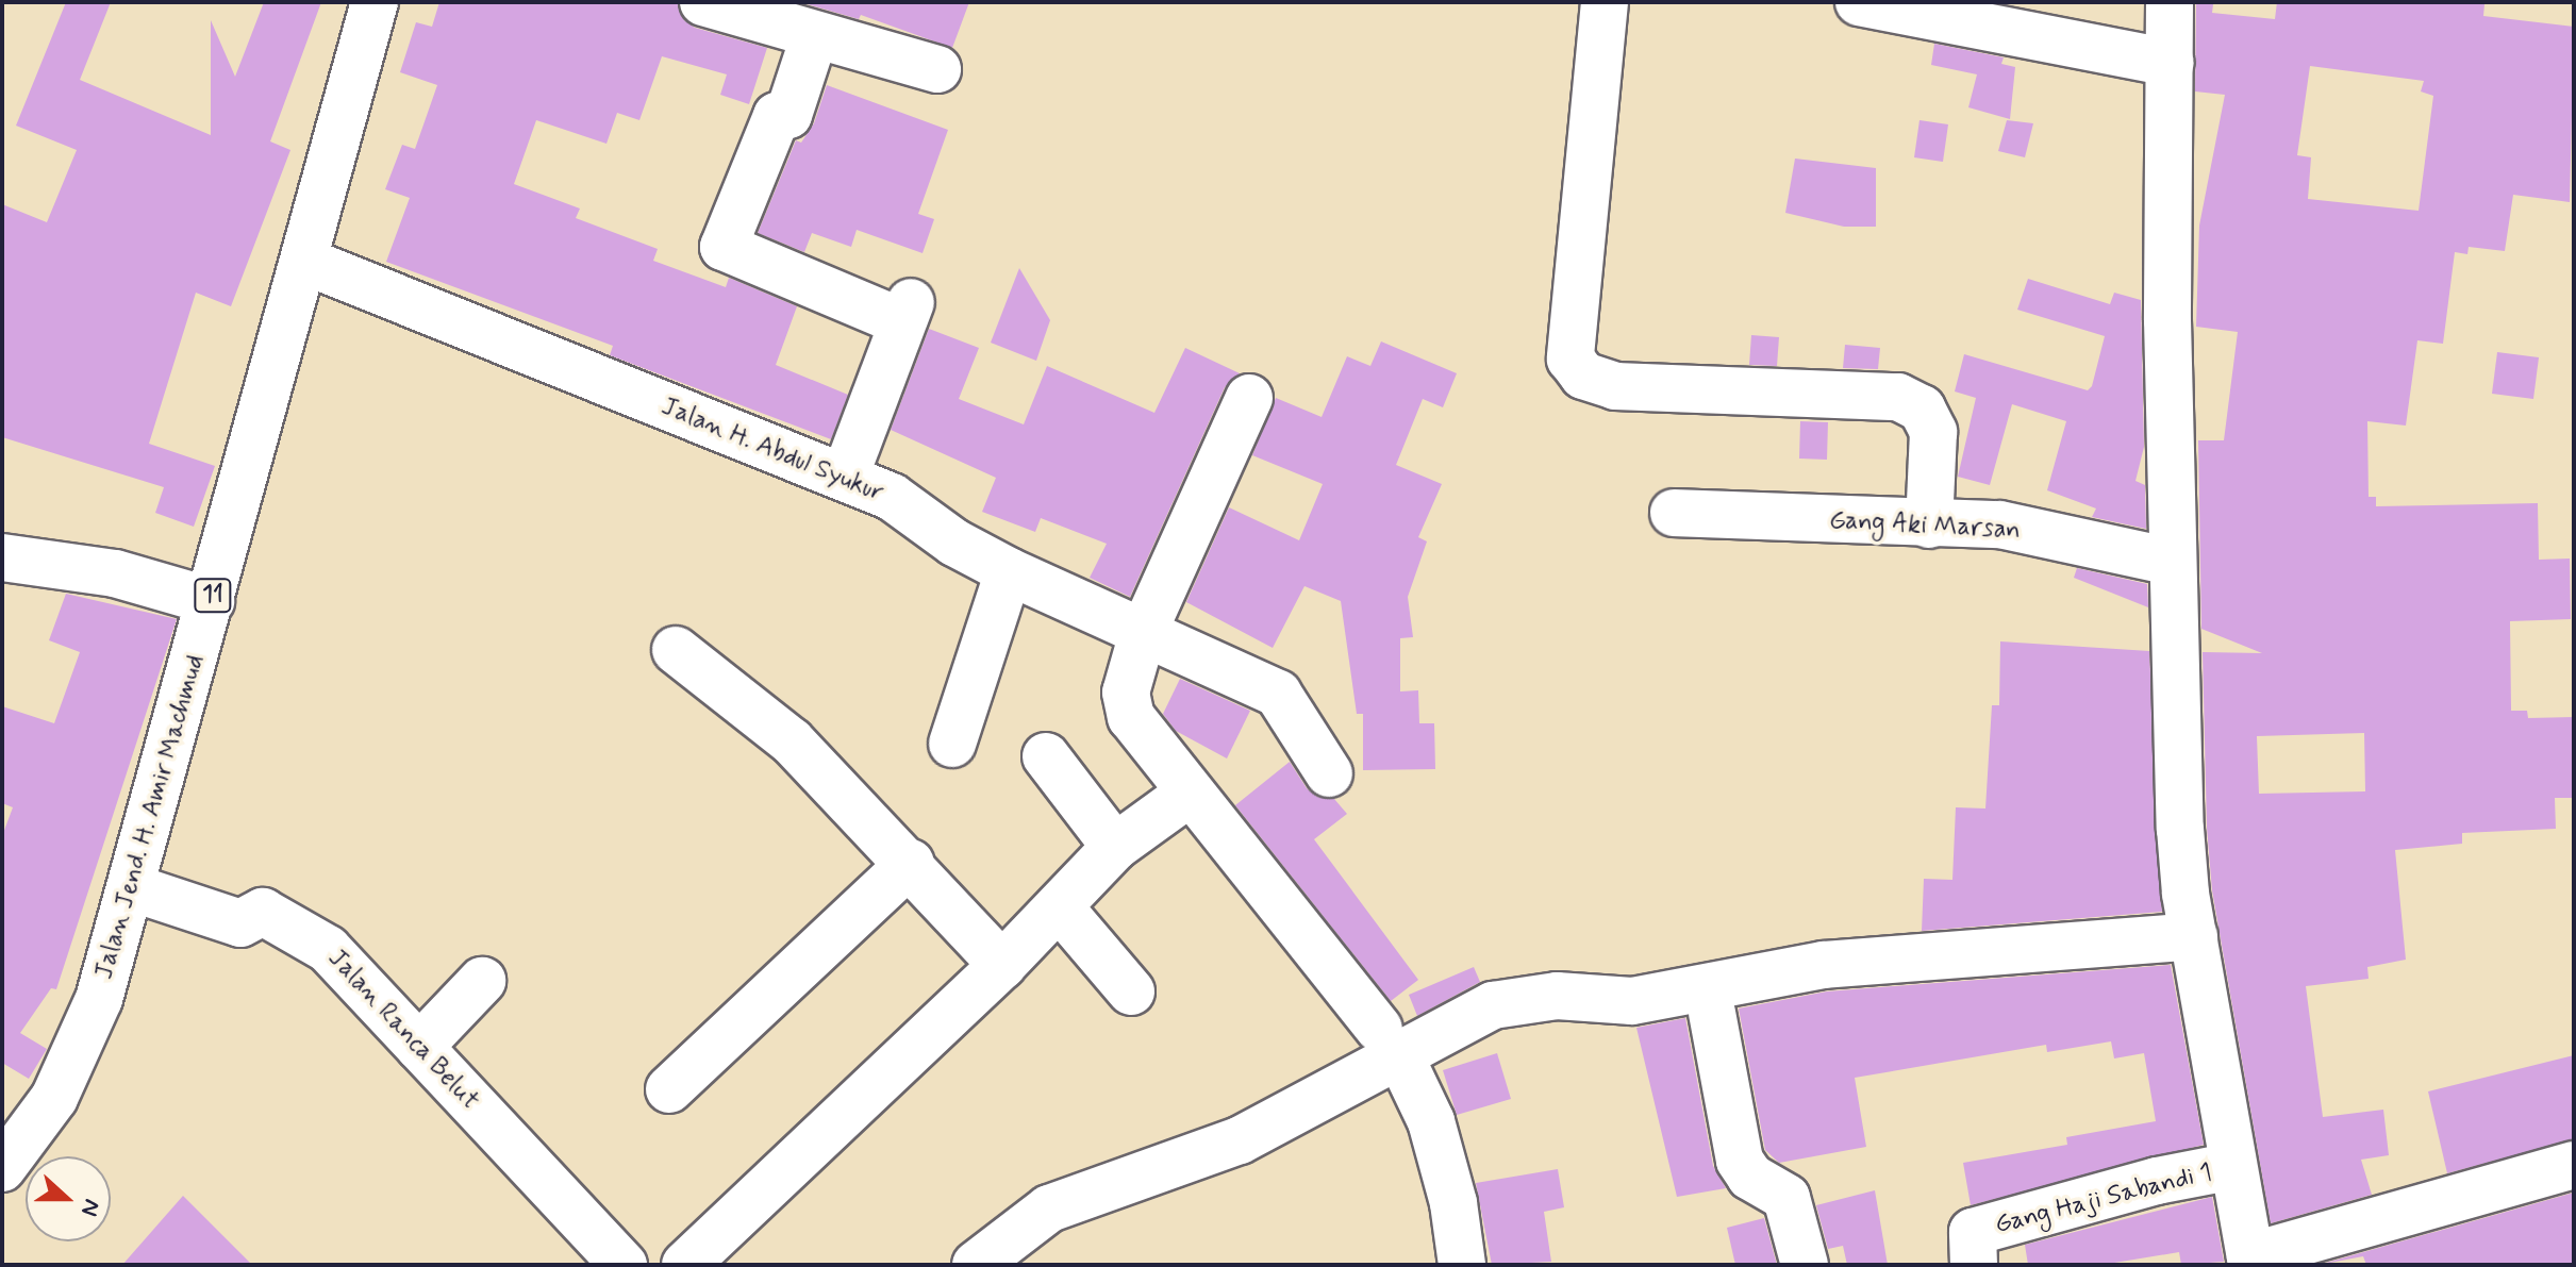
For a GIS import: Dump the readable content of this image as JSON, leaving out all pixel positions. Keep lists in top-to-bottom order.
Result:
{
  "streets": {
    "main road": [
      "Jalan H. Abdul Syukur",
      "Gang Aki Marsan",
      "11",
      "Jalan Jend. H. Amir Machmud",
      "Jalan Ranca Belut",
      "Gang Haji Sabandi 1"
    ]
  },
  "crossings": [
    ["Jalan H. Abdul Syukur", "Jalan Jend. H. Amir Machmud"],
    ["Jalan Jend. H. Amir Machmud", "Jalan Ranca Belut"]
  ],
  "north": "right"
}
